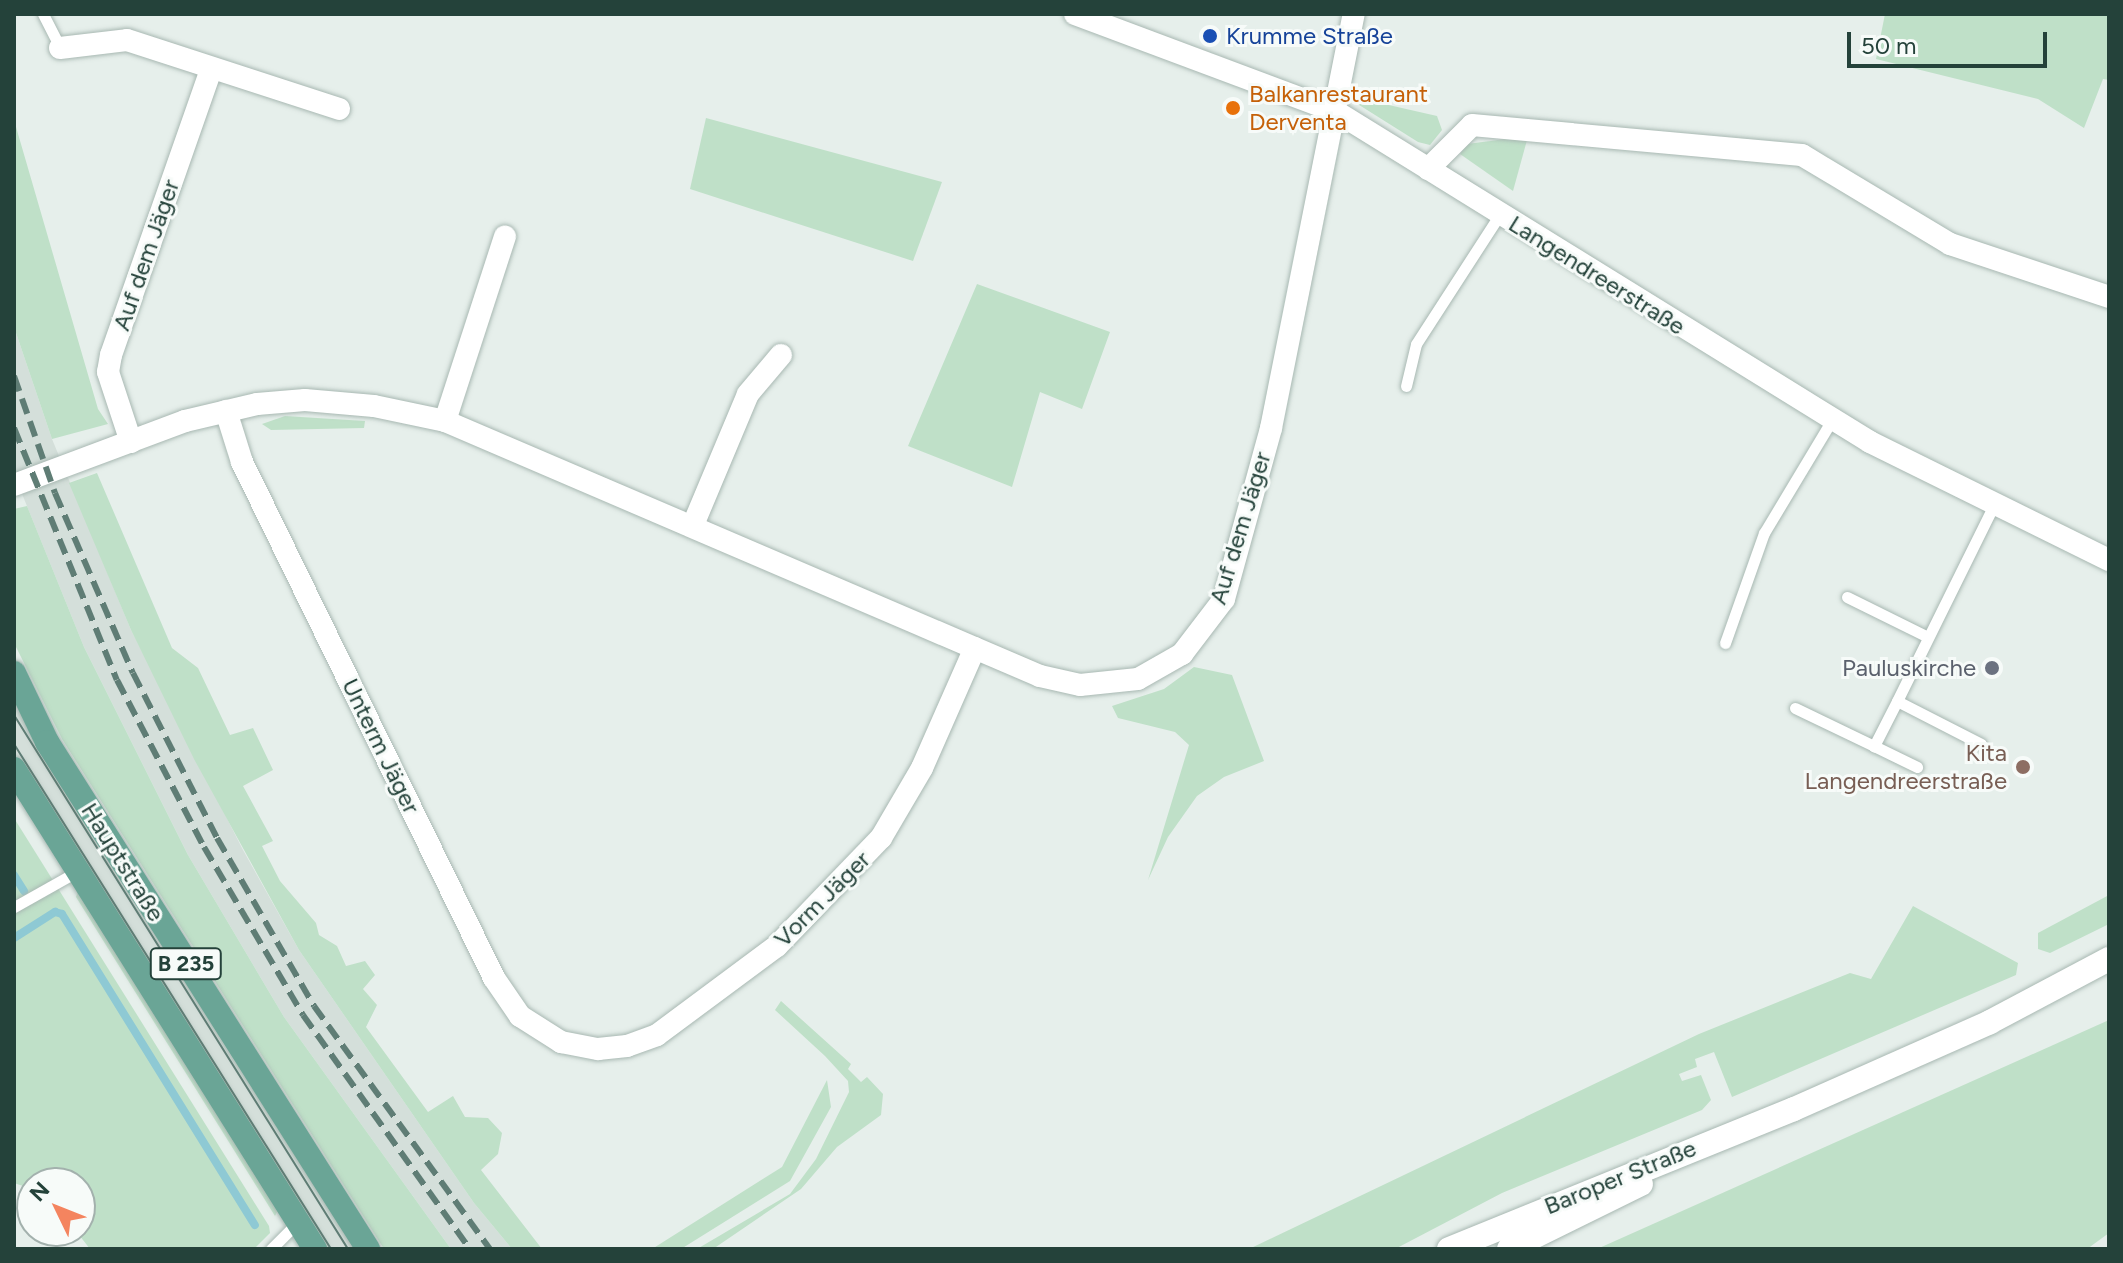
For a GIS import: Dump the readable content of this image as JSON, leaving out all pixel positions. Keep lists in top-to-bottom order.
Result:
{
  "streets": {
    "main road": ["Hauptstraße", "B 235", "Baroper Straße"],
    "street": [
      "Auf dem Jäger",
      "Langendreerstraße",
      "Unterm Jäger",
      "Vorm Jäger"
    ]
  },
  "crossings": [
    ["Auf dem Jäger", "Langendreerstraße"],
    ["Auf dem Jäger", "Unterm Jäger"],
    ["Auf dem Jäger", "Vorm Jäger"],
    ["Unterm Jäger", "Vorm Jäger"]
  ],
  "places": [
    "Krumme Straße",
    "Balkanrestaurant Derventa",
    "Pauluskirche",
    "Kita Langendreerstraße"
  ],
  "scale_bar": "50 m",
  "north": "top left"
}
